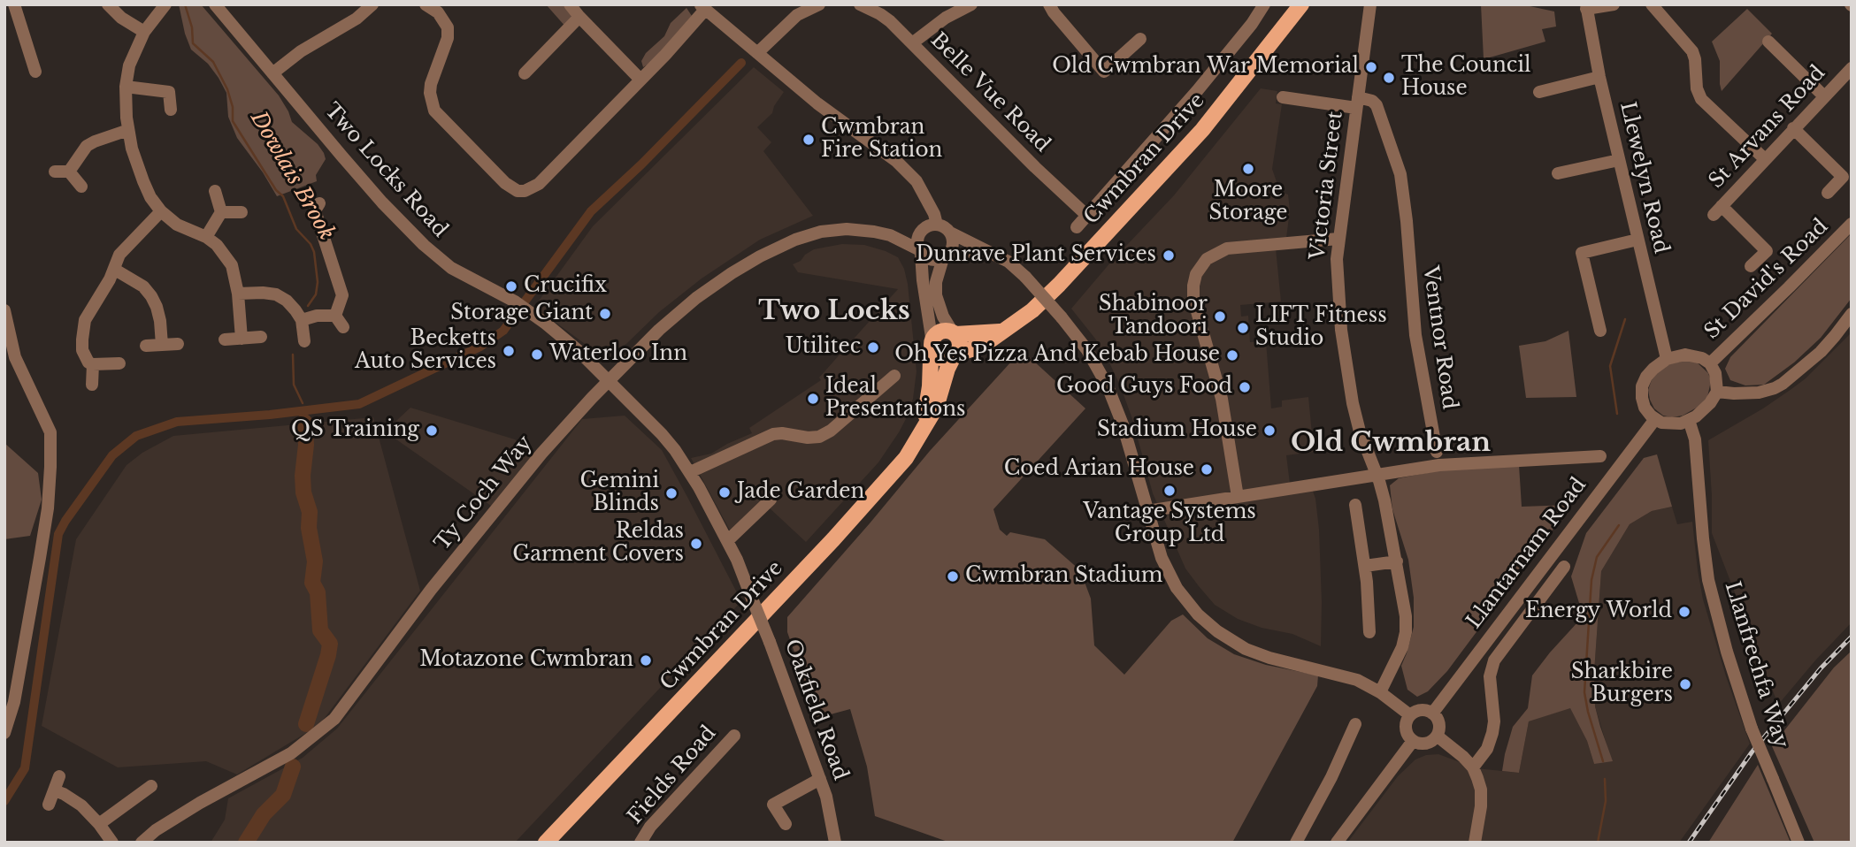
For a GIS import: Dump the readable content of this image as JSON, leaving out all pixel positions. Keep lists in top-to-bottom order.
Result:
{
  "streets": {
    "main road": ["Cwmbran Drive"],
    "street": [
      "Belle Vue Road",
      "St Arvans Road",
      "Two Locks Road",
      "Llewelyn Road",
      "Victoria Street",
      "St David's Road",
      "Ventnor Road",
      "Ty Coch Way",
      "Llantarnam Road",
      "Llanfrechfa Way",
      "Oakfield Road",
      "Fields Road"
    ]
  },
  "crossings": [
    ["Two Locks Road", "Ty Coch Way"],
    ["Two Locks Road", "Oakfield Road"],
    ["Llewelyn Road", "St David's Road"],
    ["Llewelyn Road", "Llantarnam Road"],
    ["Llewelyn Road", "Llanfrechfa Way"],
    ["Victoria Street", "Ventnor Road"],
    ["St David's Road", "Llantarnam Road"],
    ["St David's Road", "Llanfrechfa Way"],
    ["Llantarnam Road", "Llanfrechfa Way"]
  ],
  "districts": ["Two Locks", "Old Cwmbran"],
  "water": ["Dowlais Brook"],
  "places": [
    "Old Cwmbran War Memorial",
    "The Council House",
    "Cwmbran Fire Station",
    "Moore Storage",
    "Dunrave Plant Services",
    "Crucifix",
    "Storage Giant",
    "Shabinoor Tandoori",
    "LIFT Fitness Studio",
    "Utilitec",
    "Becketts Auto Services",
    "Waterloo Inn",
    "Oh Yes Pizza And Kebab House",
    "Good Guys Food",
    "Ideal Presentations",
    "QS Training",
    "Stadium House",
    "Coed Arian House",
    "Vantage Systems Group Ltd",
    "Jade Garden",
    "Gemini Blinds",
    "Reldas Garment Covers",
    "Cwmbran Stadium",
    "Energy World",
    "Motazone Cwmbran",
    "Sharkbire Burgers"
  ]
}
